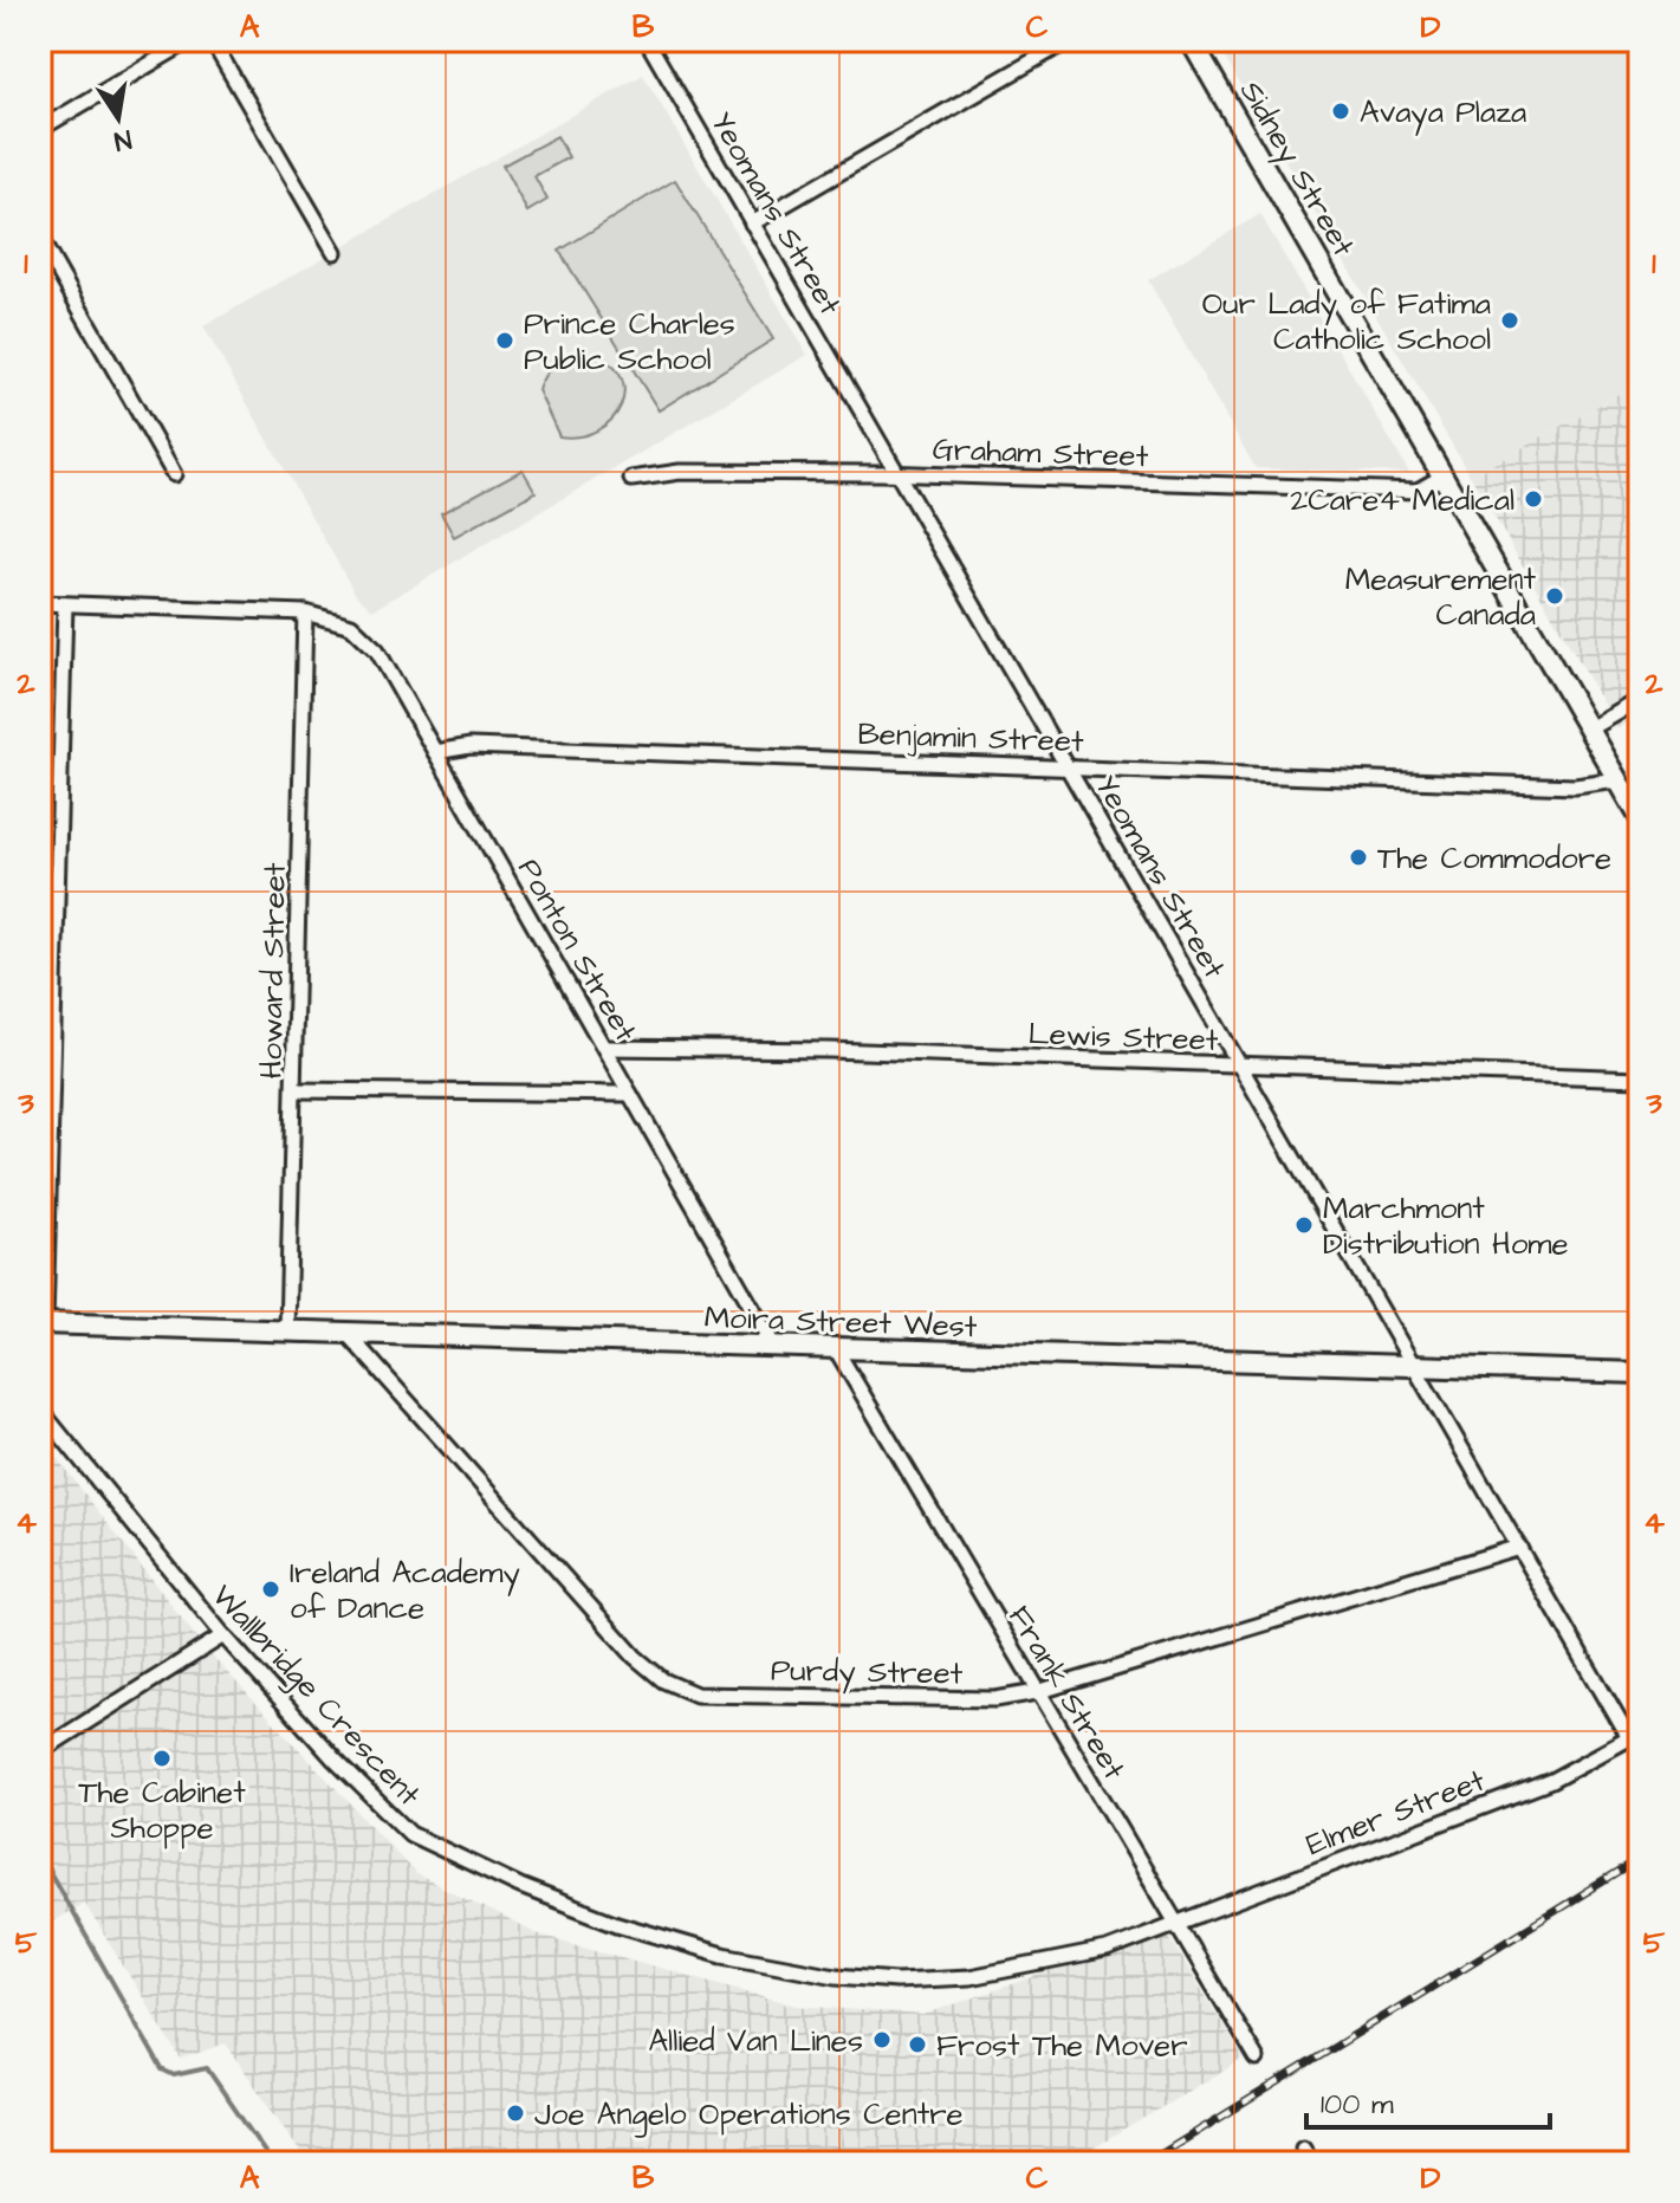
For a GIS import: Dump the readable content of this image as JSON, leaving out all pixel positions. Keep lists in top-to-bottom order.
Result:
{
  "streets": {
    "main road": ["Sidney Street", "Moira Street West"],
    "street": [
      "Yeomans Street",
      "Graham Street",
      "Benjamin Street",
      "Ponton Street",
      "Howard Street",
      "Lewis Street",
      "Purdy Street",
      "Frank Street",
      "Wallbridge Crescent",
      "Elmer Street"
    ]
  },
  "crossings": [
    ["Sidney Street", "Graham Street"],
    ["Sidney Street", "Benjamin Street"],
    ["Yeomans Street", "Graham Street"],
    ["Yeomans Street", "Benjamin Street"],
    ["Yeomans Street", "Lewis Street"],
    ["Yeomans Street", "Moira Street West"],
    ["Yeomans Street", "Purdy Street"],
    ["Yeomans Street", "Elmer Street"],
    ["Benjamin Street", "Ponton Street"],
    ["Ponton Street", "Howard Street"],
    ["Ponton Street", "Lewis Street"],
    ["Ponton Street", "Moira Street West"],
    ["Howard Street", "Moira Street West"],
    ["Moira Street West", "Purdy Street"],
    ["Moira Street West", "Frank Street"],
    ["Purdy Street", "Frank Street"],
    ["Frank Street", "Wallbridge Crescent"],
    ["Frank Street", "Elmer Street"],
    ["Wallbridge Crescent", "Elmer Street"]
  ],
  "places": [
    "Avaya Plaza",
    "Our Lady of Fatima Catholic School",
    "Prince Charles Public School",
    "2Care4 Medical",
    "Measurement Canada",
    "The Commodore",
    "Marchmont Distribution Home",
    "Ireland Academy of Dance",
    "The Cabinet Shoppe",
    "Allied Van Lines",
    "Frost The Mover",
    "Joe Angelo Operations Centre"
  ],
  "scale_bar": "100 m",
  "north": "bottom",
  "grid": {
    "columns": [
      "A",
      "B",
      "C",
      "D"
    ],
    "rows": [
      "1",
      "2",
      "3",
      "4",
      "5"
    ]
  }
}
